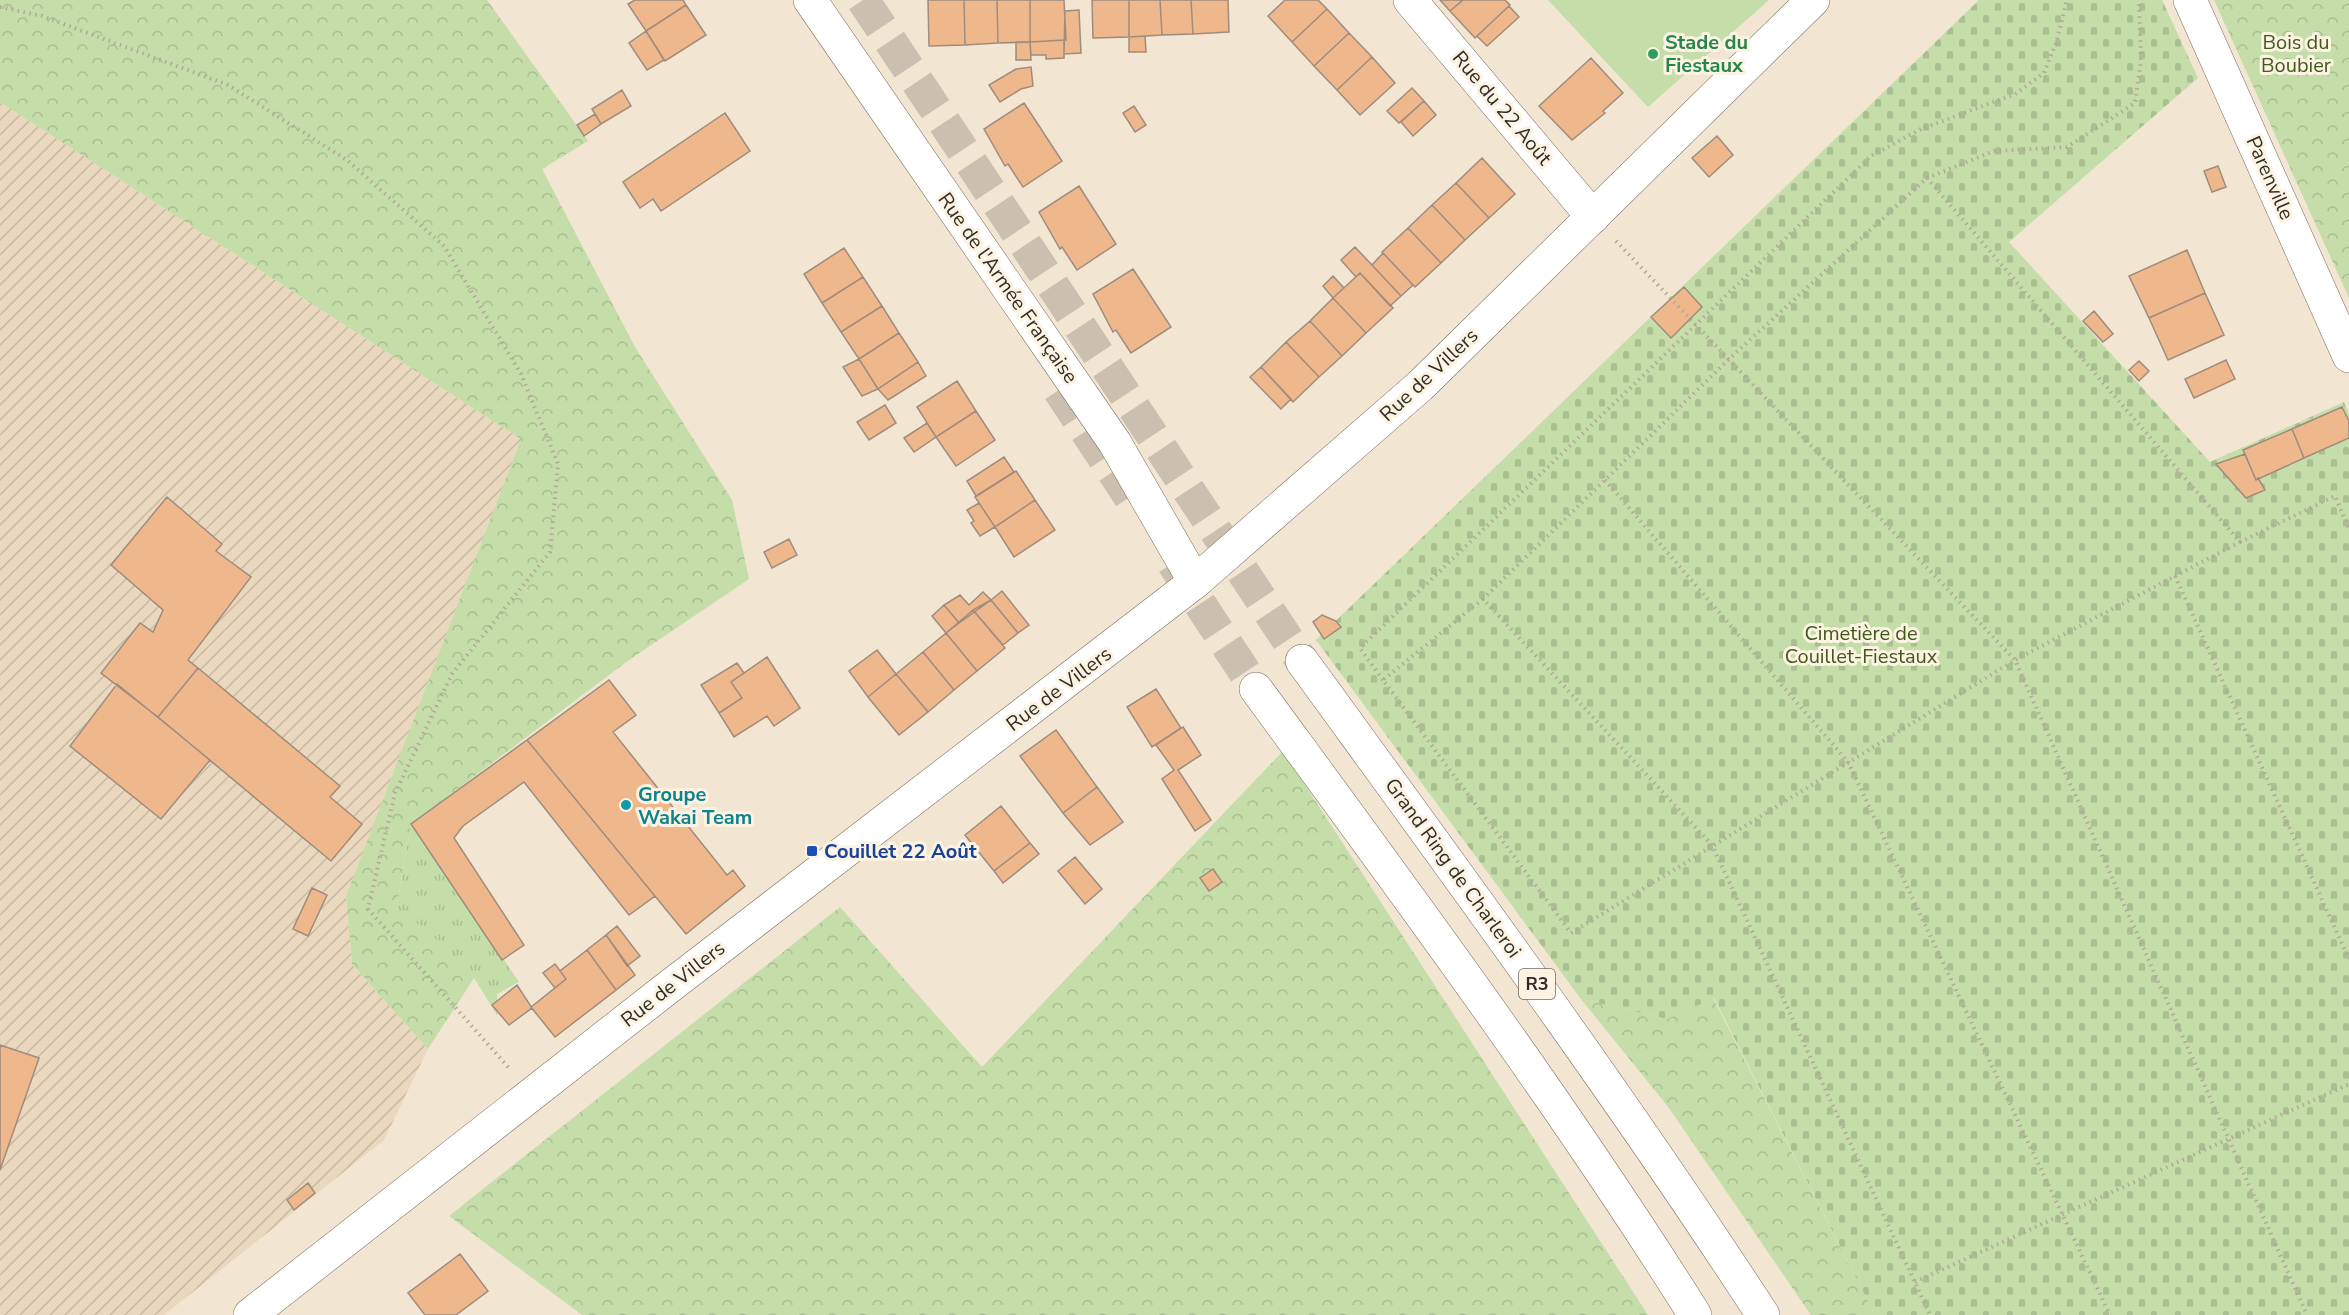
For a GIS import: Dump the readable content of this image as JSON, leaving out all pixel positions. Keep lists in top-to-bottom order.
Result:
{
  "streets": {
    "main road": [
      "Rue du 22 Août",
      "Parenville",
      "Rue de l'Armée Française",
      "Rue de Villers",
      "Grand Ring de Charleroi",
      "R3"
    ]
  },
  "crossings": [
    ["Rue du 22 Août", "Rue de Villers"],
    ["Rue de l'Armée Française", "Rue de Villers"]
  ],
  "parks": ["Bois du Boubier", "Cimetière de Couillet-Fiestaux"],
  "places": {
    "other": ["Stade du Fiestaux", "Groupe Wakai Team"],
    "transit": ["Couillet 22 Août"]
  }
}
